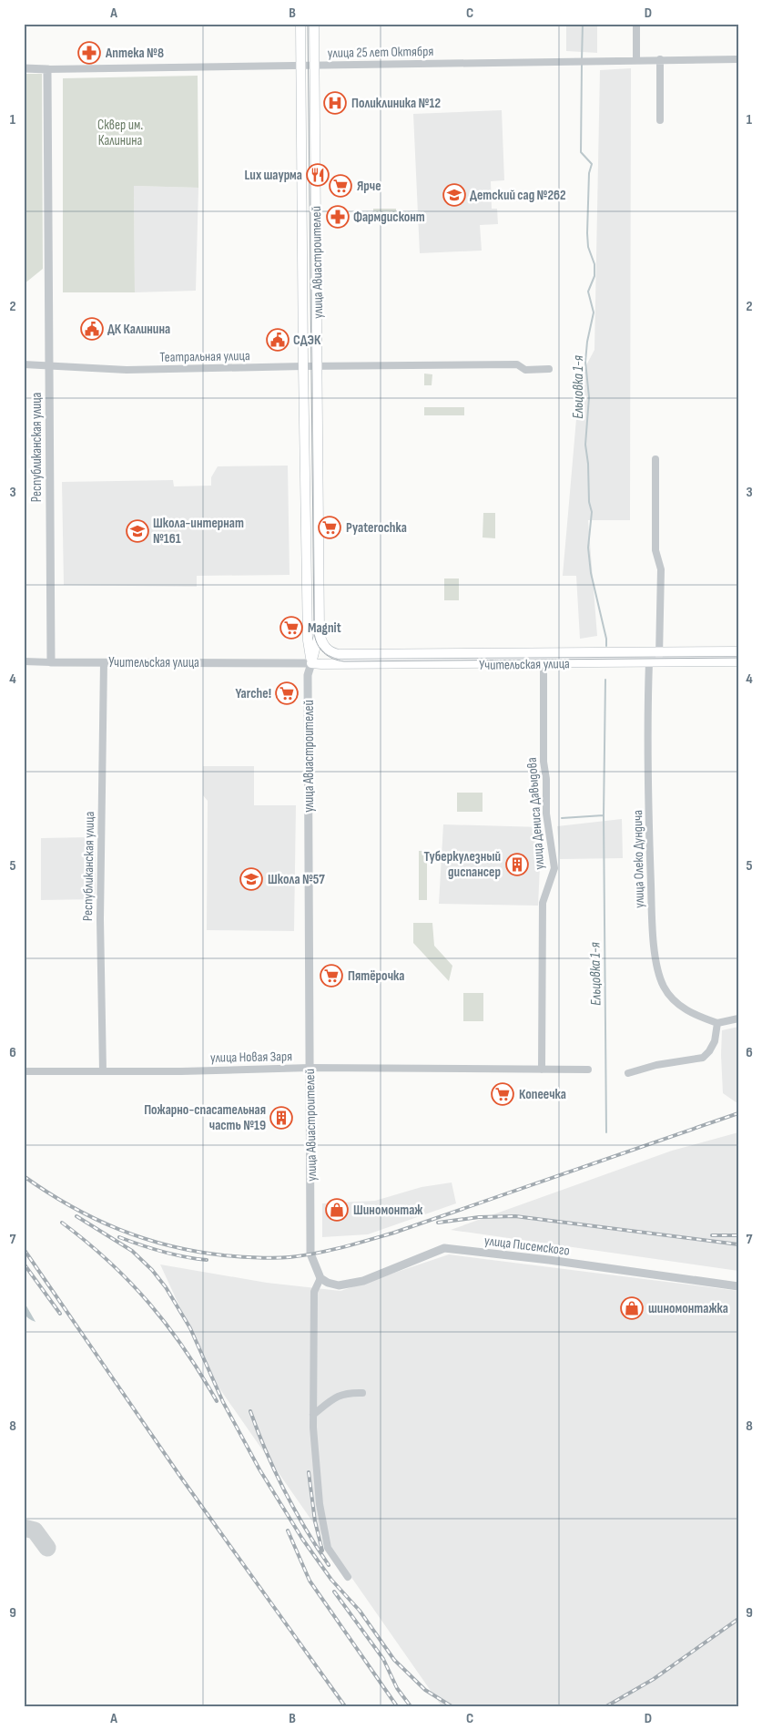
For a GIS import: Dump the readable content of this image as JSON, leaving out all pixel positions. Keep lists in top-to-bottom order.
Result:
{
  "streets": {
    "main road": ["улица Авиастроителей", "Учительская улица"],
    "street": [
      "улица 25 лет Октября",
      "Театральная улица",
      "Республиканская улица",
      "улица Дениса Давыдова",
      "улица Олеко Дундича",
      "улица Новая Заря",
      "улица Писемского"
    ]
  },
  "crossings": [
    ["улица 25 лет Октября", "улица Авиастроителей"],
    ["улица 25 лет Октября", "Республиканская улица"],
    ["улица Авиастроителей", "Театральная улица"],
    ["улица Авиастроителей", "Учительская улица"],
    ["улица Авиастроителей", "улица Новая Заря"],
    ["улица Авиастроителей", "улица Писемского"],
    ["Театральная улица", "Республиканская улица"],
    ["Республиканская улица", "Учительская улица"],
    ["Республиканская улица", "улица Новая Заря"],
    ["Учительская улица", "улица Дениса Давыдова"],
    ["Учительская улица", "улица Олеко Дундича"],
    ["улица Дениса Давыдова", "улица Новая Заря"]
  ],
  "water": ["Ельцовка 1-я"],
  "parks": ["Сквер им. Калинина"],
  "places": {
    "pharmacy": ["Аптека №8", "Фармдисконт"],
    "hospital": ["Поликлиника №12"],
    "restaurant": ["Lux шаурма"],
    "supermarket": [
      "Ярче",
      "Pyaterochka",
      "Magnit",
      "Yarche!",
      "Пятёрочка",
      "Копеечка"
    ],
    "school or university": ["Детский сад №262", "Школа-интернат №161", "Школа №57"],
    "public building": ["ДК Калинина", "СДЭК"],
    "building": ["Туберкулезный диспансер", "Пожарно-спасательная часть №19"],
    "shop": ["Шиномонтаж", "шиномонтажка"]
  },
  "grid": {
    "columns": [
      "A",
      "B",
      "C",
      "D"
    ],
    "rows": [
      "1",
      "2",
      "3",
      "4",
      "5",
      "6",
      "7",
      "8",
      "9"
    ]
  }
}
